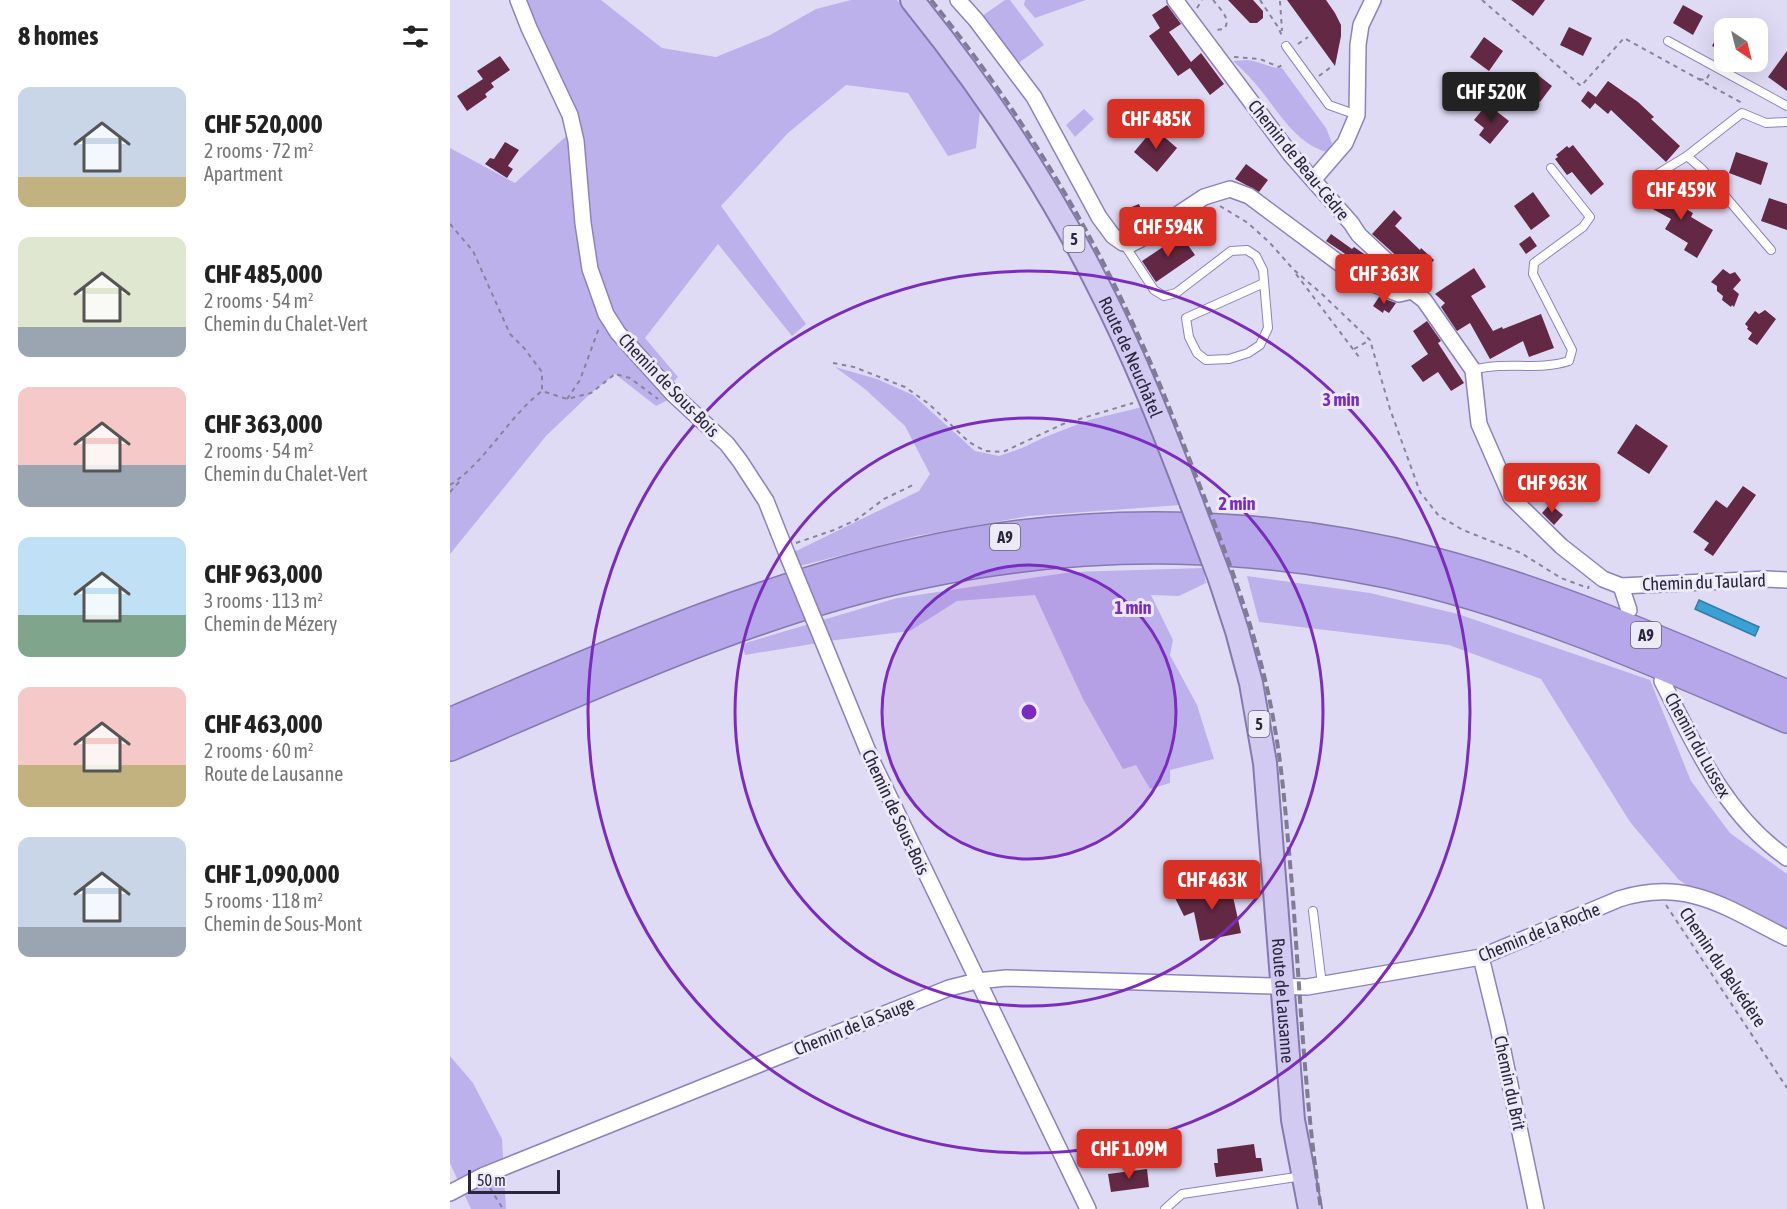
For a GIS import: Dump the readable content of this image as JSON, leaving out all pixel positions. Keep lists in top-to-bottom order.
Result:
{
  "streets": {
    "highway": ["A9"],
    "main road": ["5", "Route de Neuchâtel", "Route de Lausanne"],
    "street": [
      "Chemin de Beau-Cèdre",
      "Chemin de Sous-Bois",
      "Chemin du Taulard",
      "Chemin du Lussex",
      "Chemin de la Roche",
      "Chemin de la Sauge",
      "Chemin du Brit"
    ],
    "path": ["Chemin du Belvédère"]
  },
  "crossings": [
    ["Route de Neuchâtel", "Route de Lausanne"],
    ["Chemin de Sous-Bois", "Chemin de la Sauge"],
    ["Chemin de la Roche", "Chemin du Belvédère"],
    ["Chemin de la Roche", "Route de Lausanne"],
    ["Chemin de la Roche", "Chemin de la Sauge"],
    ["Chemin de la Roche", "Chemin du Brit"],
    ["Route de Lausanne", "Chemin de la Sauge"]
  ],
  "scale_bar": "50 m",
  "north": "bottom right",
  "page": {
    "heading": "8 homes",
    "list": [
      {
        "name": "CHF 520,000",
        "note": "2 rooms · 72 m² · Apartment"
      },
      {
        "name": "CHF 485,000",
        "note": "2 rooms · 54 m² · Chemin du Chalet-Vert"
      },
      {
        "name": "CHF 363,000",
        "note": "2 rooms · 54 m² · Chemin du Chalet-Vert"
      },
      {
        "name": "CHF 963,000",
        "note": "3 rooms · 113 m² · Chemin de Mézery"
      },
      {
        "name": "CHF 463,000",
        "note": "2 rooms · 60 m² · Route de Lausanne"
      },
      {
        "name": "CHF 1,090,000",
        "note": "5 rooms · 118 m² · Chemin de Sous-Mont"
      }
    ],
    "price": [
      "CHF 520K",
      "CHF 485K",
      "CHF 459K",
      "CHF 594K",
      "CHF 363K",
      "CHF 963K",
      "CHF 463K",
      "CHF 1.09M"
    ],
    "scale": "50 m"
  },
  "rings": ["3 min", "2 min", "1 min"]
}
